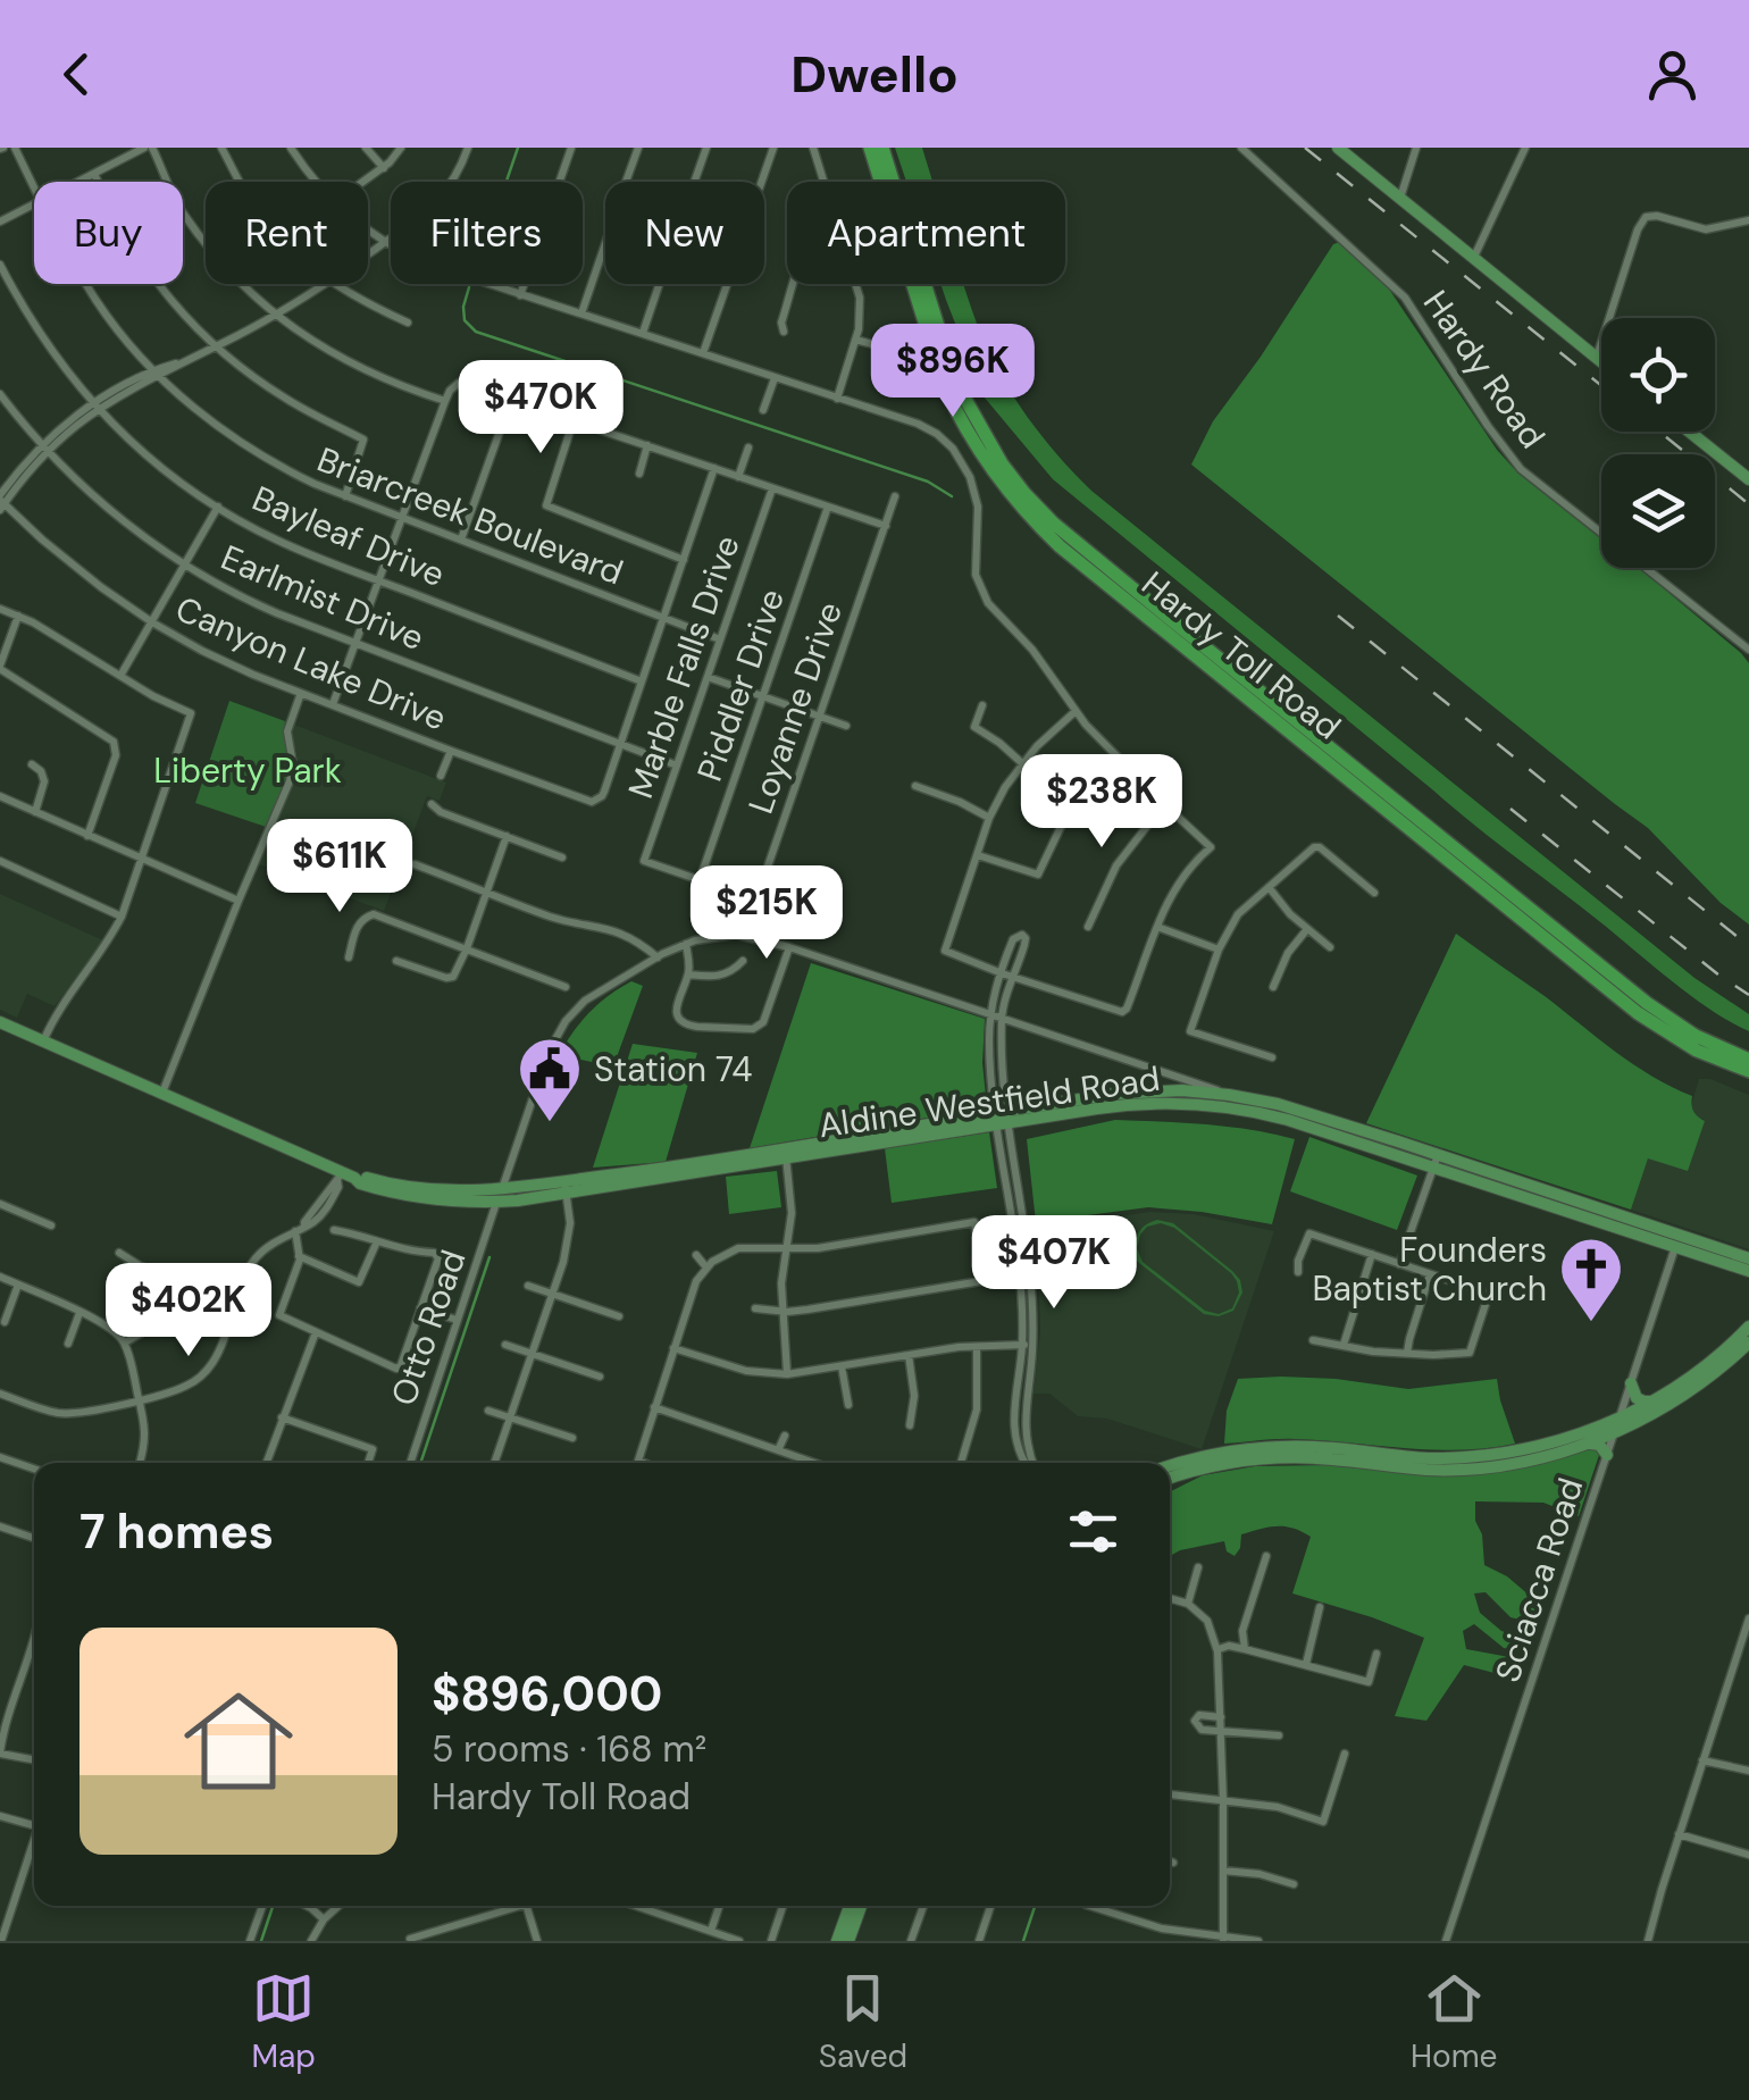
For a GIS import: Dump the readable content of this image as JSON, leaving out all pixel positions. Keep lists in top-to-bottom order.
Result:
{
  "streets": {
    "highway": ["Hardy Toll Road"],
    "main road": ["Aldine Westfield Road"],
    "street": [
      "Hardy Road",
      "Briarcreek Boulevard",
      "Bayleaf Drive",
      "Earlmist Drive",
      "Canyon Lake Drive",
      "Marble Falls Drive",
      "Piddler Drive",
      "Loyanne Drive",
      "Otto Road",
      "Sciacca Road"
    ]
  },
  "crossings": [
    ["Briarcreek Boulevard", "Marble Falls Drive"],
    ["Earlmist Drive", "Canyon Lake Drive"],
    ["Earlmist Drive", "Marble Falls Drive"],
    ["Marble Falls Drive", "Piddler Drive"],
    ["Loyanne Drive", "Otto Road"],
    ["Aldine Westfield Road", "Otto Road"],
    ["Aldine Westfield Road", "Sciacca Road"]
  ],
  "parks": ["Liberty Park"],
  "places": {
    "public building": ["Station 74"],
    "church": ["Founders Baptist Church"]
  },
  "page": {
    "header": "Dwello",
    "chip": [
      "Buy",
      "Rent",
      "Filters",
      "New",
      "Apartment"
    ],
    "price": [
      "$896K",
      "$470K",
      "$238K",
      "$611K",
      "$215K",
      "$407K",
      "$402K"
    ],
    "heading": "7 homes",
    "list": [
      {
        "name": "$896,000",
        "note": "5 rooms · 168 m² · Hardy Toll Road"
      }
    ],
    "tabs": ["Map", "Saved", "Home"]
  }
}
